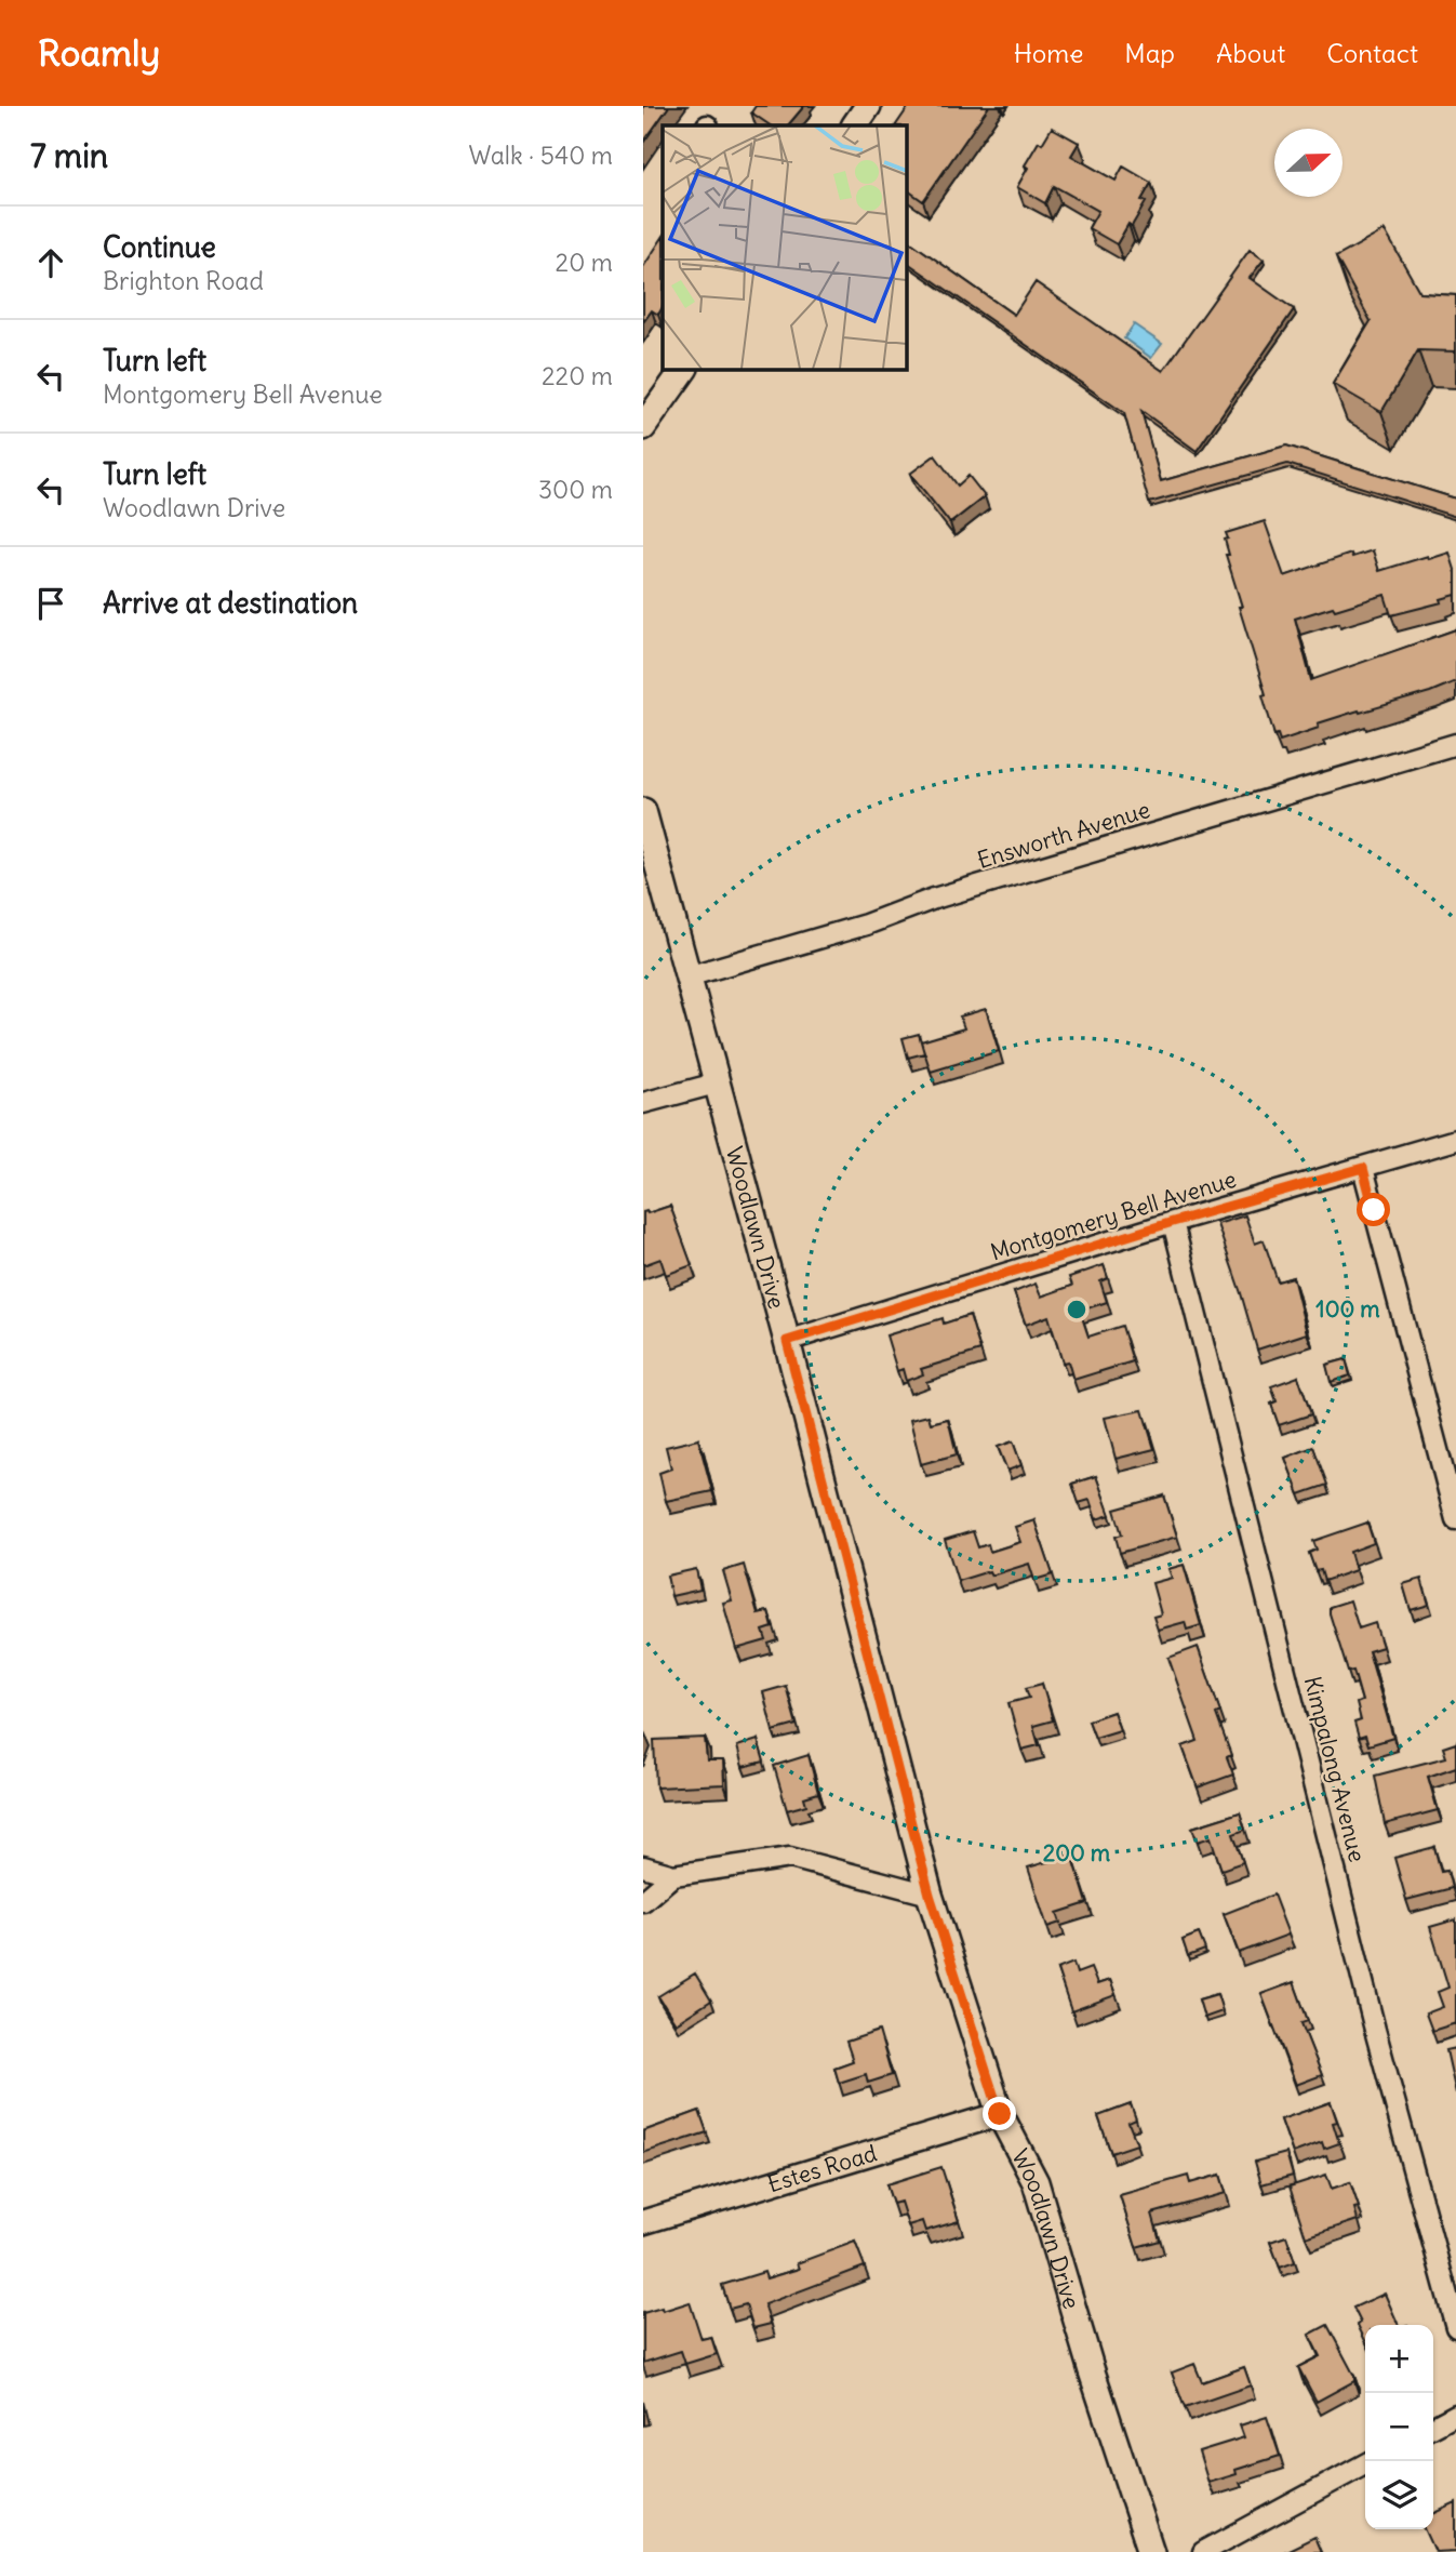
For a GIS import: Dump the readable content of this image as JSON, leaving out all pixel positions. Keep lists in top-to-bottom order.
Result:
{
  "streets": {
    "main road": ["Woodlawn Drive"],
    "street": [
      "Ensworth Avenue",
      "Montgomery Bell Avenue",
      "Kimpalong Avenue",
      "Estes Road"
    ]
  },
  "crossings": [
    ["Ensworth Avenue", "Woodlawn Drive"],
    ["Montgomery Bell Avenue", "Woodlawn Drive"],
    ["Montgomery Bell Avenue", "Kimpalong Avenue"],
    ["Woodlawn Drive", "Estes Road"]
  ],
  "north": "right",
  "page": {
    "header": "Roamly",
    "nav": [
      "Home",
      "Map",
      "About",
      "Contact"
    ],
    "heading": ["7 min", "Walk · 540 m"],
    "list": [
      ["Continue", "Brighton Road", "20 m"],
      ["Turn left", "Montgomery Bell Avenue", "220 m"],
      ["Turn left", "Woodlawn Drive", "300 m"],
      "Arrive at destination"
    ],
    "map_buttons": ["+", "−"]
  },
  "rings": ["100 m", "200 m"]
}
